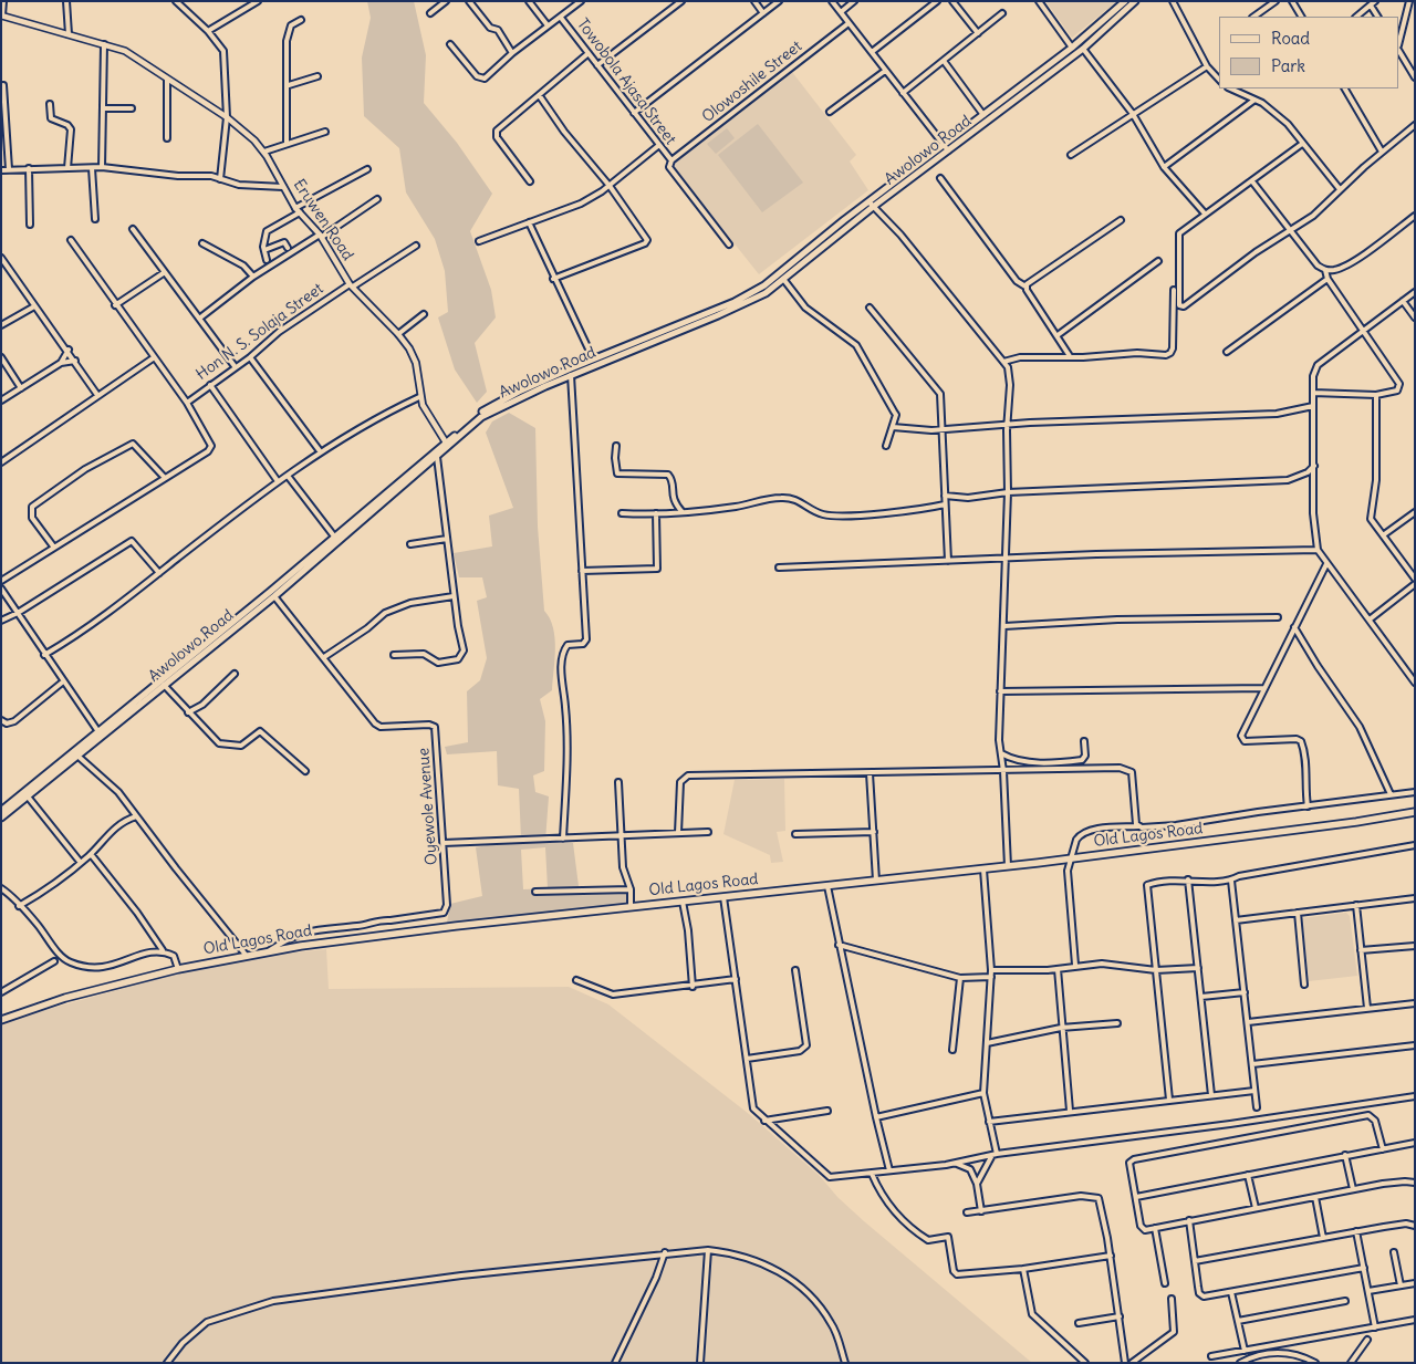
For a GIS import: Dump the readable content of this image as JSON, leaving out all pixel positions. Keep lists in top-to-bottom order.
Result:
{
  "streets": {
    "main road": ["Awolowo Road", "Old Lagos Road"],
    "street": [
      "Towobola Ajasa Street",
      "Olowoshile Street",
      "Eruwen Road",
      "Hon N. S. Solaja Street",
      "Oyewole Avenue"
    ]
  },
  "crossings": [
    ["Towobola Ajasa Street", "Olowoshile Street"],
    ["Awolowo Road", "Eruwen Road"],
    ["Awolowo Road", "Oyewole Avenue"],
    ["Eruwen Road", "Hon N. S. Solaja Street"],
    ["Oyewole Avenue", "Old Lagos Road"]
  ],
  "legend": ["Road", "Park"]
}
